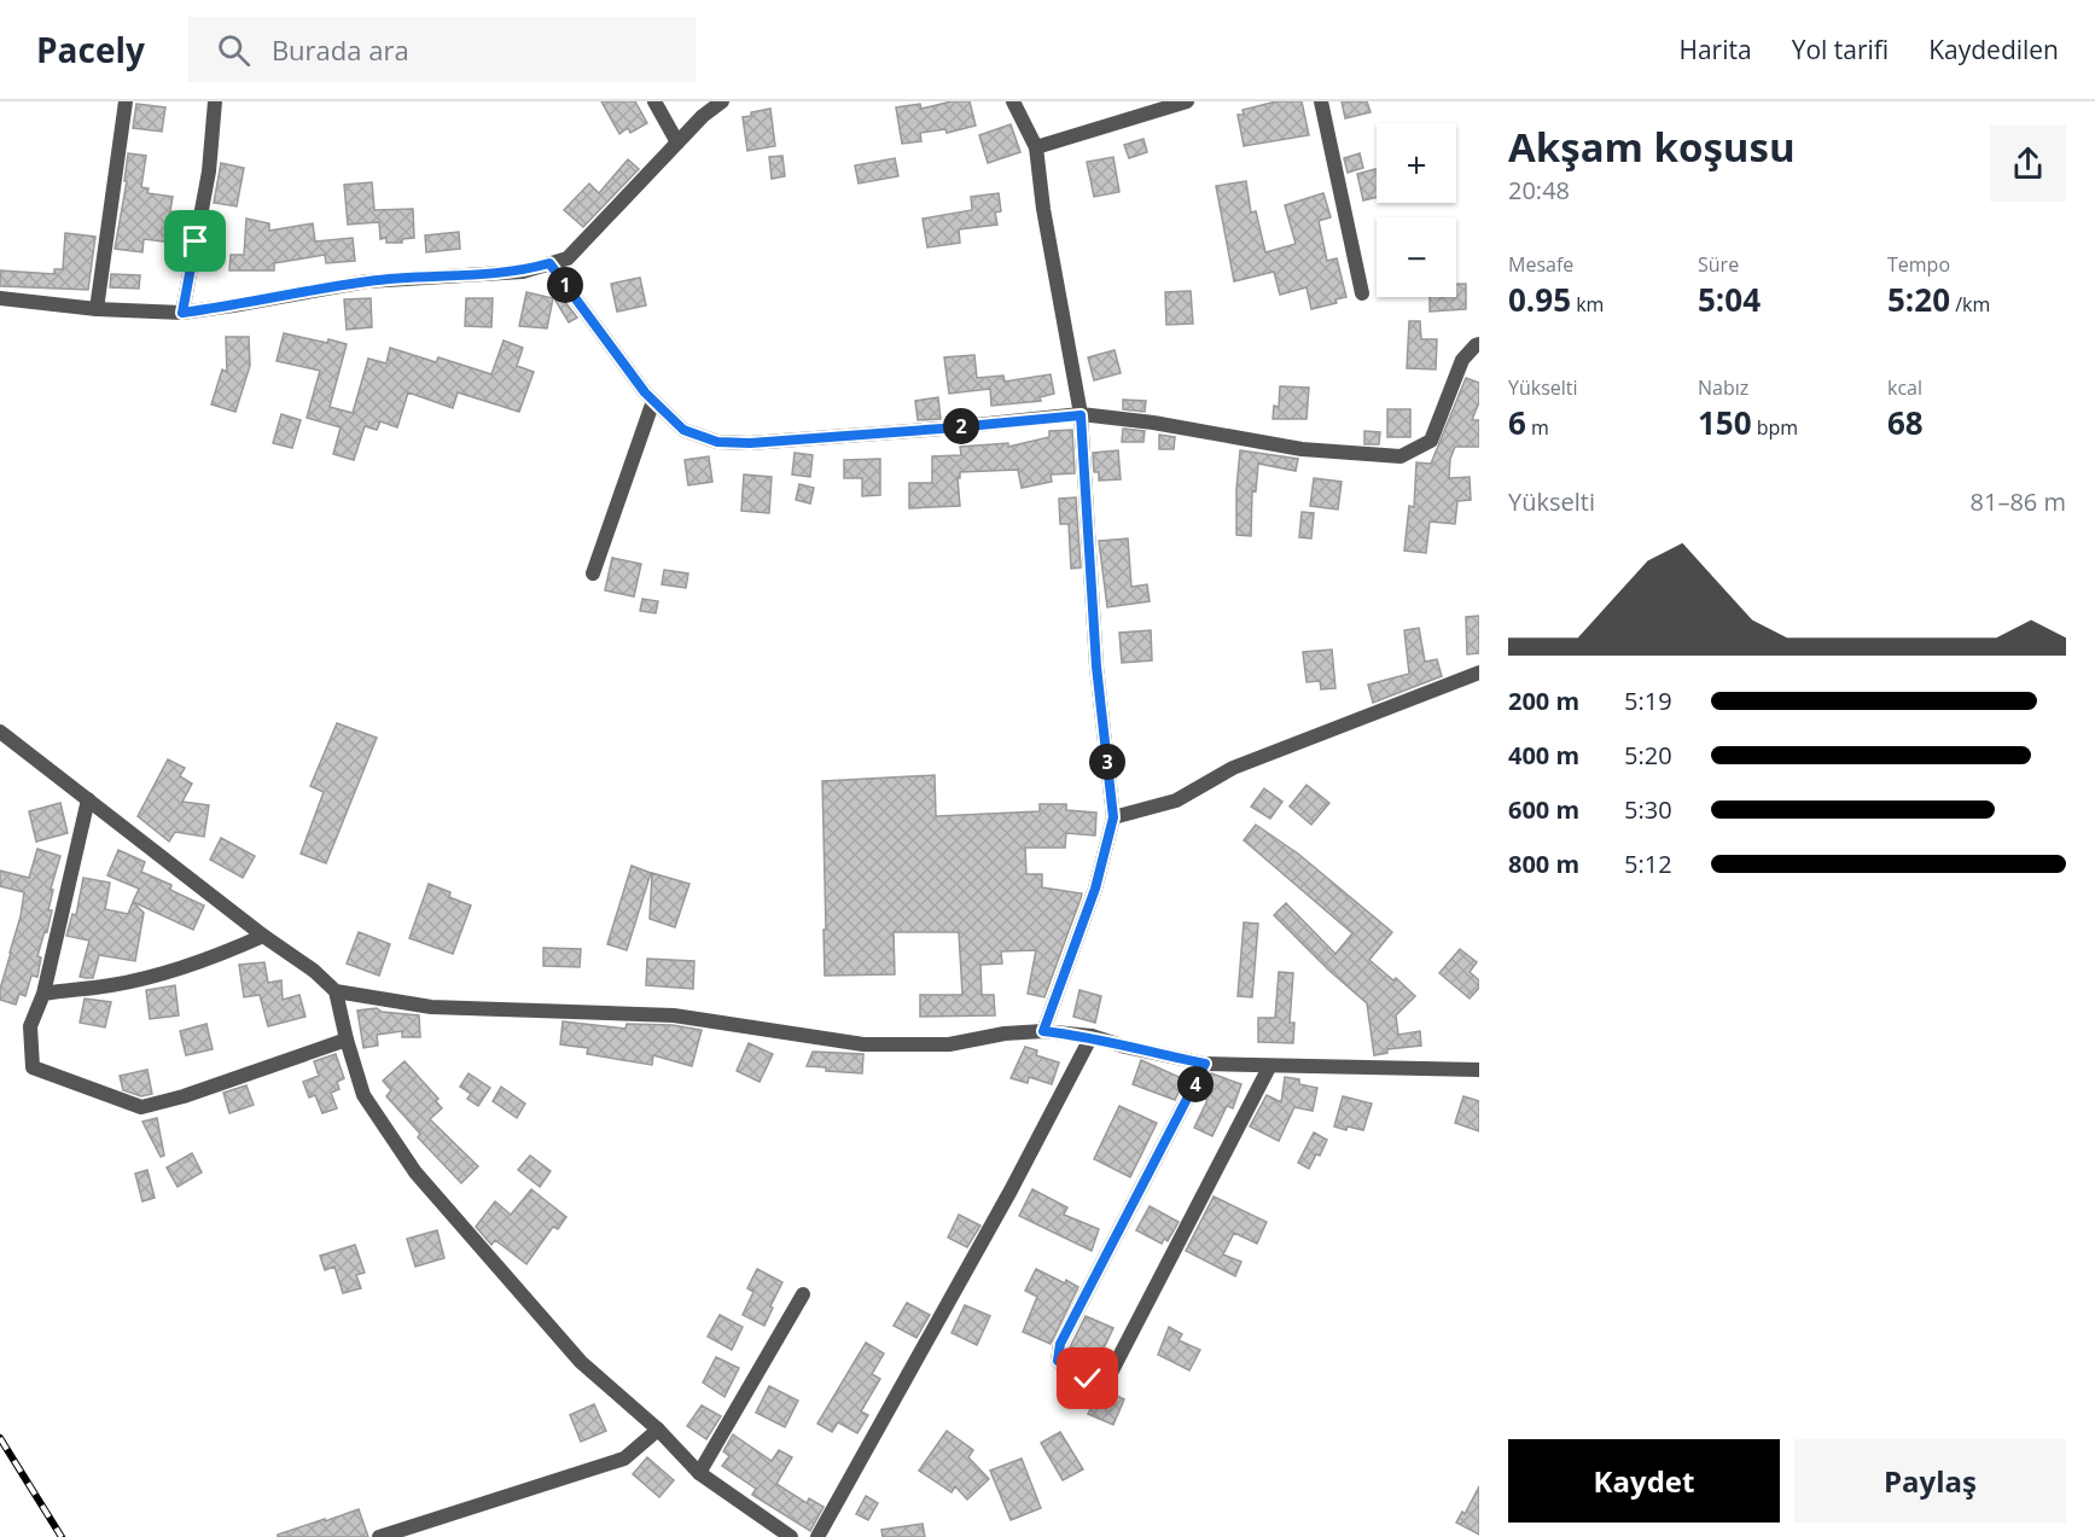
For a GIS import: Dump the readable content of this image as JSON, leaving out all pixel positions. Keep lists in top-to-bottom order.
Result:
{
  "page": {
    "header": "Pacely",
    "search": "Burada ara",
    "nav": ["Harita", "Yol tarifi", "Kaydedilen"],
    "heading": ["Akşam koşusu", "20:48"],
    "map_buttons": ["+", "−"],
    "stats": [
      ["Mesafe", "0.95 km"],
      ["Süre", "5:04"],
      ["Tempo", "5:20 /km"],
      ["Yükselti", "6 m"],
      ["Nabız", "150 bpm"],
      ["kcal", "68"]
    ],
    "pins": [
      "1",
      "2",
      "3",
      "4"
    ],
    "chart": ["Yükselti", "81–86 m"],
    "list": [
      {
        "name": "200 m",
        "note": "5:19"
      },
      {
        "name": "400 m",
        "note": "5:20"
      },
      {
        "name": "600 m",
        "note": "5:30"
      },
      {
        "name": "800 m",
        "note": "5:12"
      }
    ],
    "buttons": ["Kaydet", "Paylaş"]
  }
}
